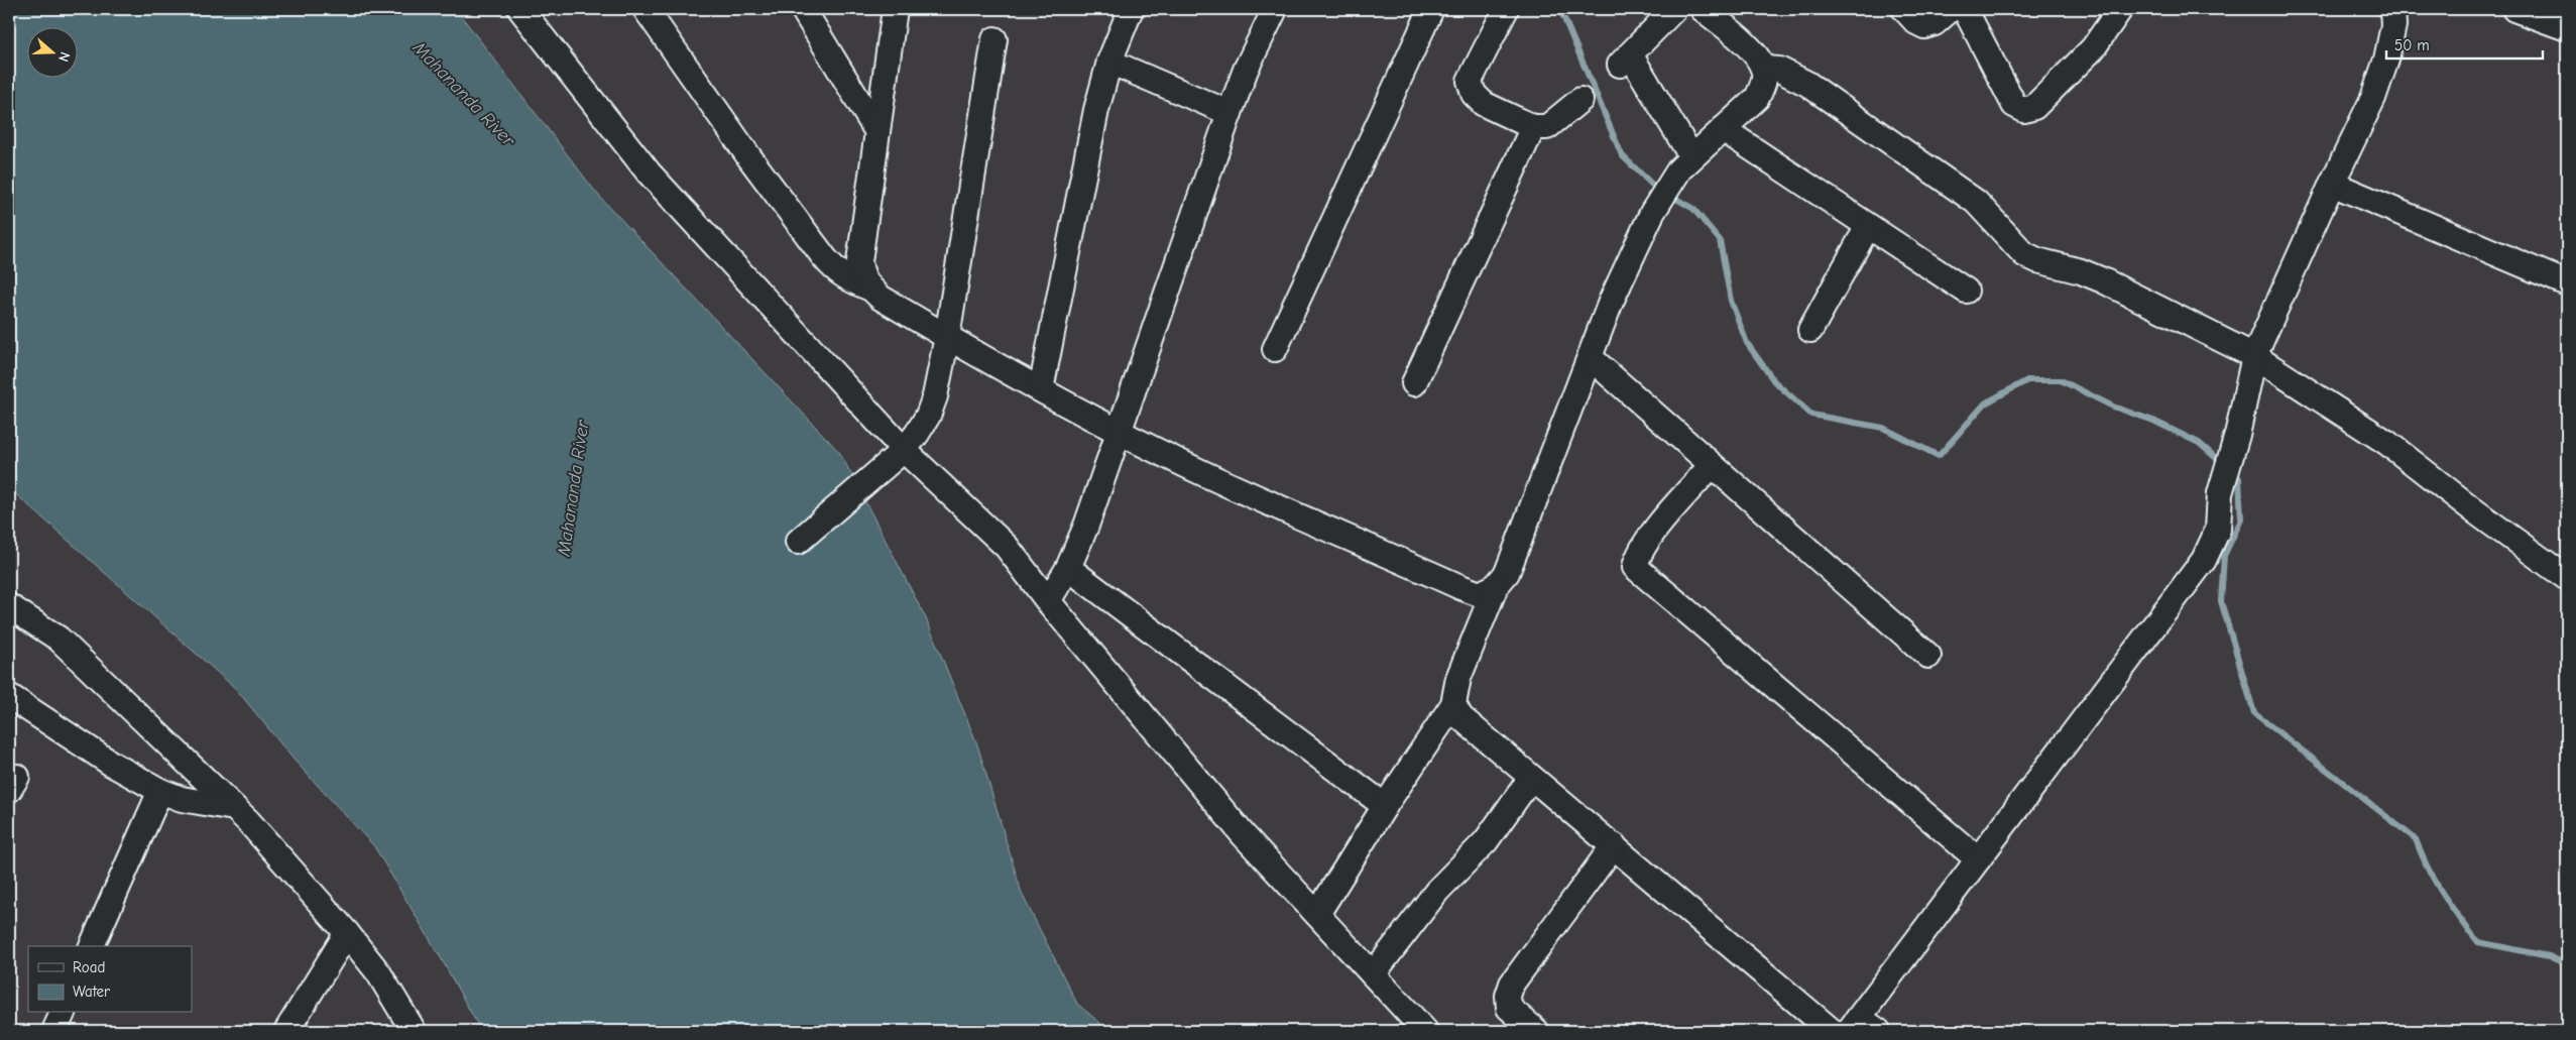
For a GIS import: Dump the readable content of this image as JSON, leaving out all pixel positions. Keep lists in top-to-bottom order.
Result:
{
  "water": ["Mahananda River"],
  "legend": ["Road", "Water"],
  "scale_bar": "50 m",
  "north": "right"
}
